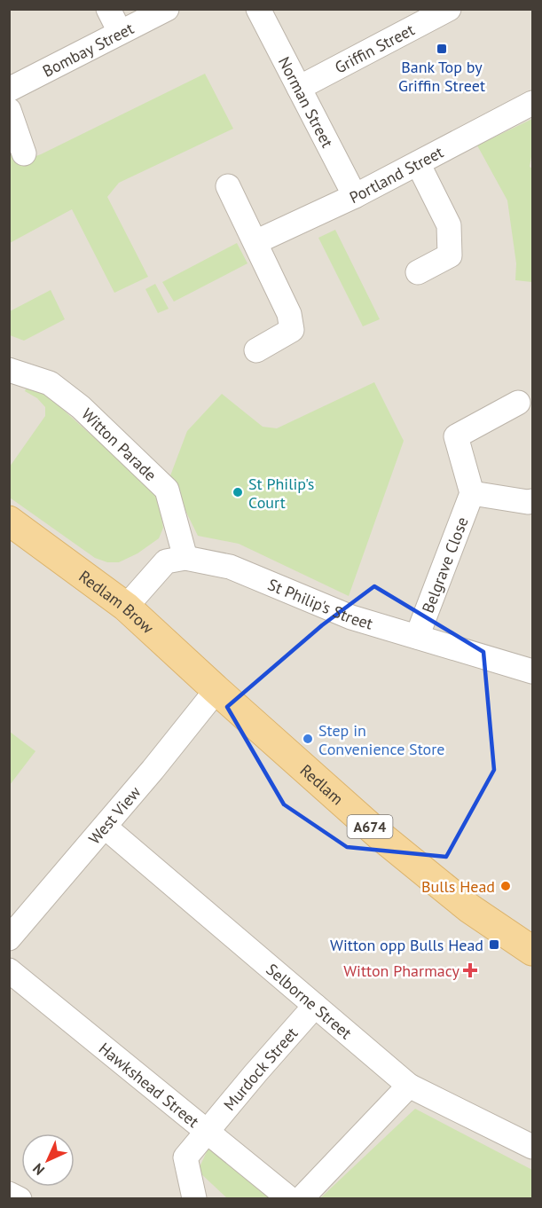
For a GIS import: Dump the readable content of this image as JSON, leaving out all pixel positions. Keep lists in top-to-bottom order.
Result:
{
  "streets": {
    "main road": ["Redlam Brow", "Redlam", "A674"],
    "street": [
      "Bombay Street",
      "Griffin Street",
      "Norman Street",
      "Portland Street",
      "Witton Parade",
      "Belgrave Close",
      "St Philip's Street",
      "West View",
      "Selborne Street",
      "Murdock Street",
      "Hawkshead Street"
    ]
  },
  "crossings": [
    ["Griffin Street", "Norman Street"],
    ["Norman Street", "Portland Street"],
    ["Witton Parade", "St Philip's Street"],
    ["Belgrave Close", "St Philip's Street"],
    ["Redlam Brow", "Redlam"],
    ["Redlam Brow", "West View"],
    ["Redlam", "West View"],
    ["West View", "Selborne Street"],
    ["Selborne Street", "Murdock Street"],
    ["Murdock Street", "Hawkshead Street"]
  ],
  "places": {
    "transit": ["Bank Top by Griffin Street", "Witton opp Bulls Head"],
    "other": ["St Philip's Court", "Step in Convenience Store", "Bulls Head"],
    "health": ["Witton Pharmacy"]
  },
  "north": "bottom left"
}
